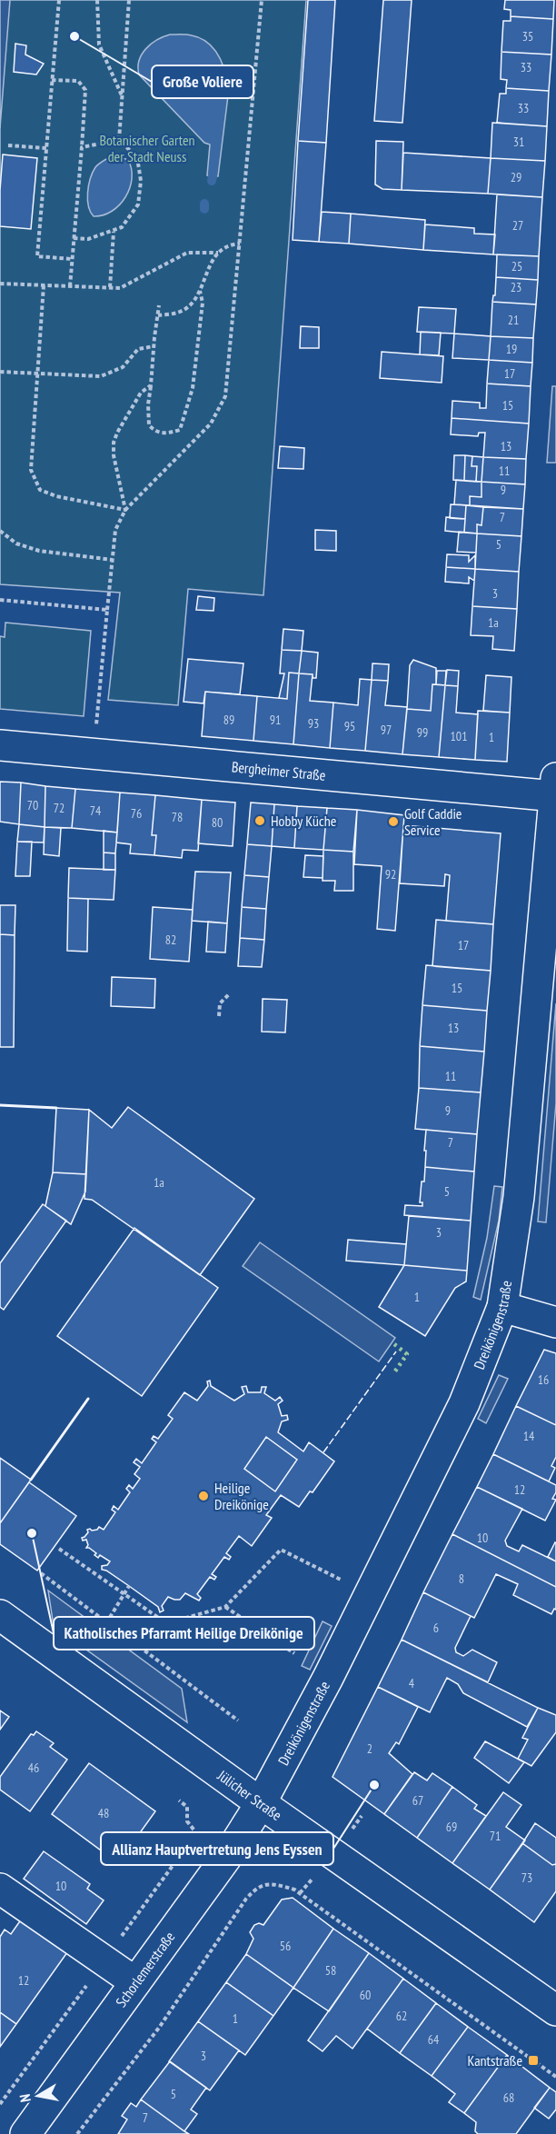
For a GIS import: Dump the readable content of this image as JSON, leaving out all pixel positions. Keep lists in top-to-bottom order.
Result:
{
  "streets": {
    "main road": [
      "Bergheimer Straße",
      "Dreikönigenstraße",
      "Jülicher Straße",
      "Schorlemerstraße"
    ]
  },
  "crossings": [
    ["Bergheimer Straße", "Dreikönigenstraße"],
    ["Dreikönigenstraße", "Jülicher Straße"],
    ["Dreikönigenstraße", "Schorlemerstraße"],
    ["Jülicher Straße", "Schorlemerstraße"]
  ],
  "parks": ["Botanischer Garten der Stadt Neuss"],
  "places": {
    "other": [
      "Große Voliere",
      "Hobby Küche",
      "Golf Caddie Service",
      "Heilige Dreikönige",
      "Katholisches Pfarramt Heilige Dreikönige",
      "Allianz Hauptvertretung Jens Eyssen"
    ],
    "transit": ["Kantstraße"]
  },
  "house_numbers": [
    "35",
    "33",
    "33",
    "31",
    "29",
    "27",
    "25",
    "23",
    "21",
    "19",
    "17",
    "15",
    "13",
    "11",
    "9",
    "7",
    "5",
    "3",
    "1a",
    "89",
    "91",
    "93",
    "95",
    "97",
    "99",
    "101",
    "1",
    "70",
    "72",
    "74",
    "76",
    "78",
    "80",
    "92",
    "82",
    "17",
    "15",
    "13",
    "11",
    "9",
    "7",
    "1a",
    "5",
    "3",
    "1",
    "16",
    "14",
    "12",
    "10",
    "8",
    "6",
    "4",
    "2",
    "46",
    "67",
    "48",
    "69",
    "71",
    "73",
    "10",
    "56",
    "58",
    "12",
    "60",
    "62",
    "1",
    "64",
    "3",
    "5",
    "68",
    "7"
  ],
  "north": "left"
}
